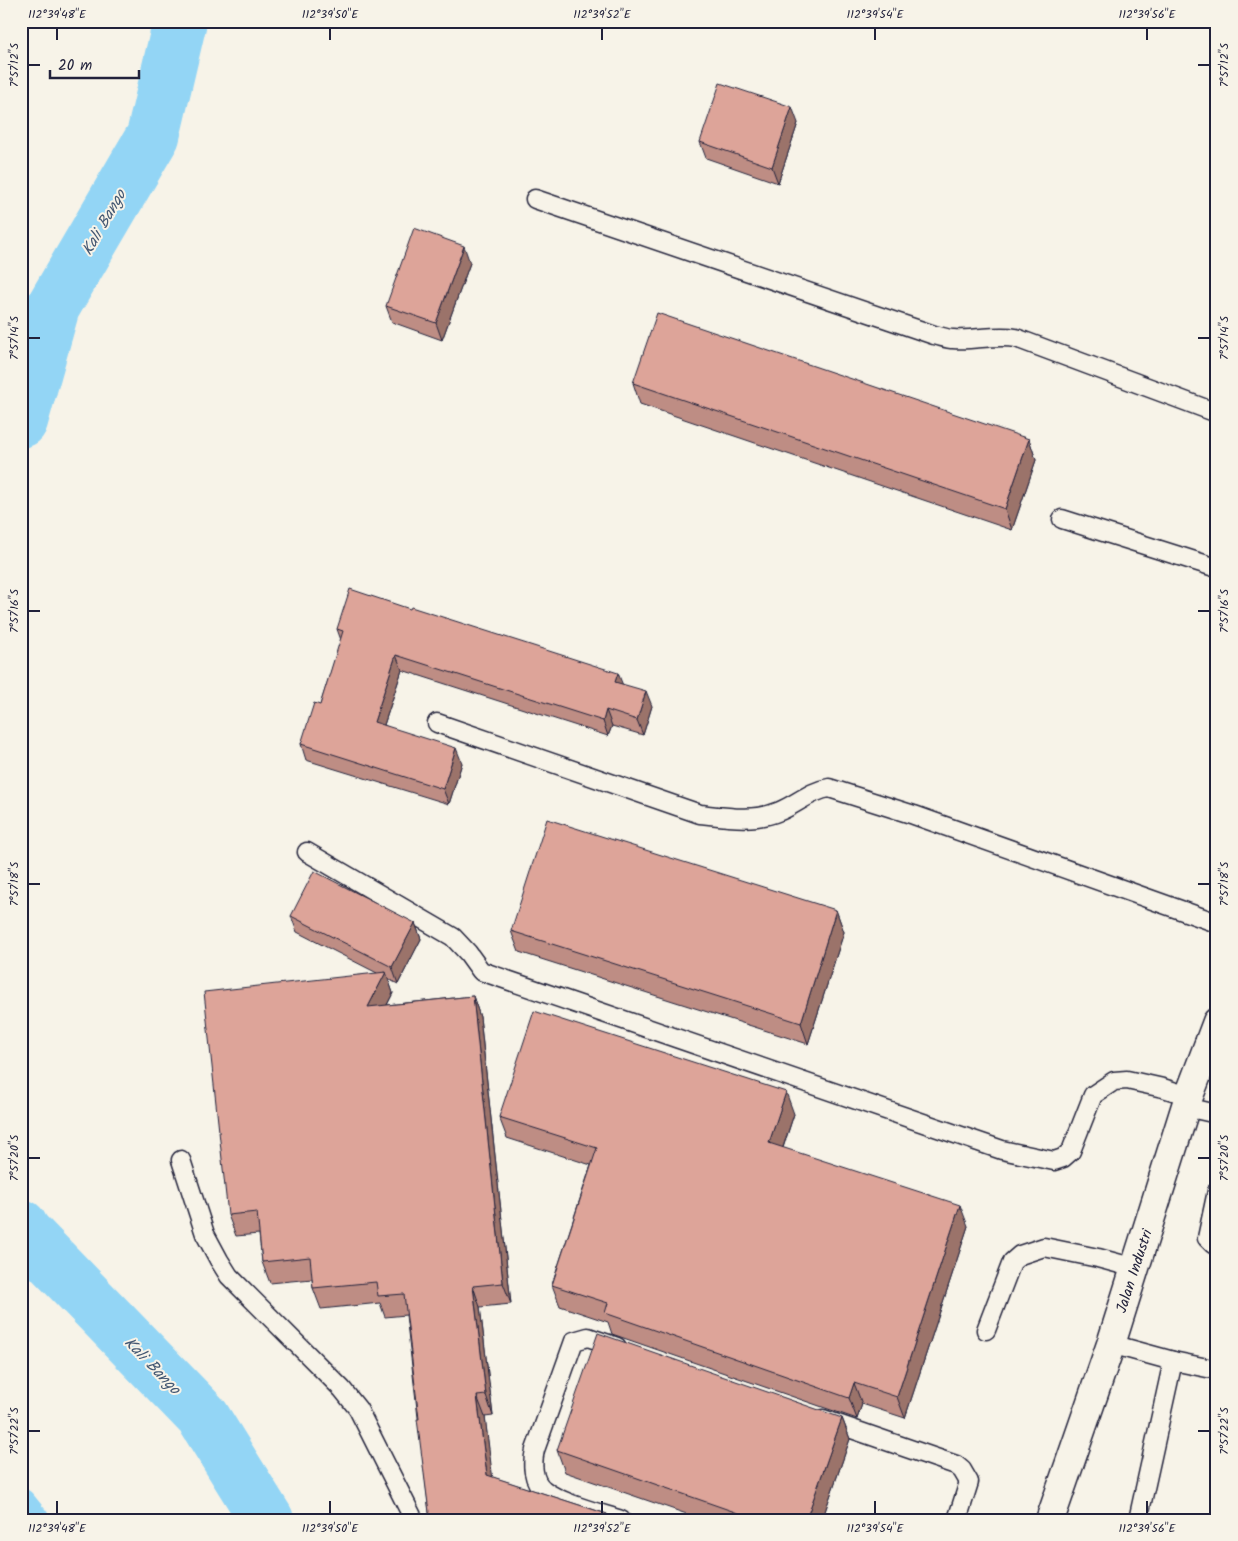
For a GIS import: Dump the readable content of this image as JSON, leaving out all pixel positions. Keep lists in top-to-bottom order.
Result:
{
  "streets": {
    "street": ["Jalan Industri"]
  },
  "water": ["Kali Bango"],
  "scale_bar": "20 m",
  "coordinates": [
    "112°39'48\"E",
    "112°39'50\"E",
    "112°39'52\"E",
    "112°39'54\"E",
    "112°39'56\"E",
    "7°57'12\"S",
    "7°57'14\"S",
    "7°57'16\"S",
    "7°57'18\"S",
    "7°57'20\"S",
    "7°57'22\"S"
  ]
}
